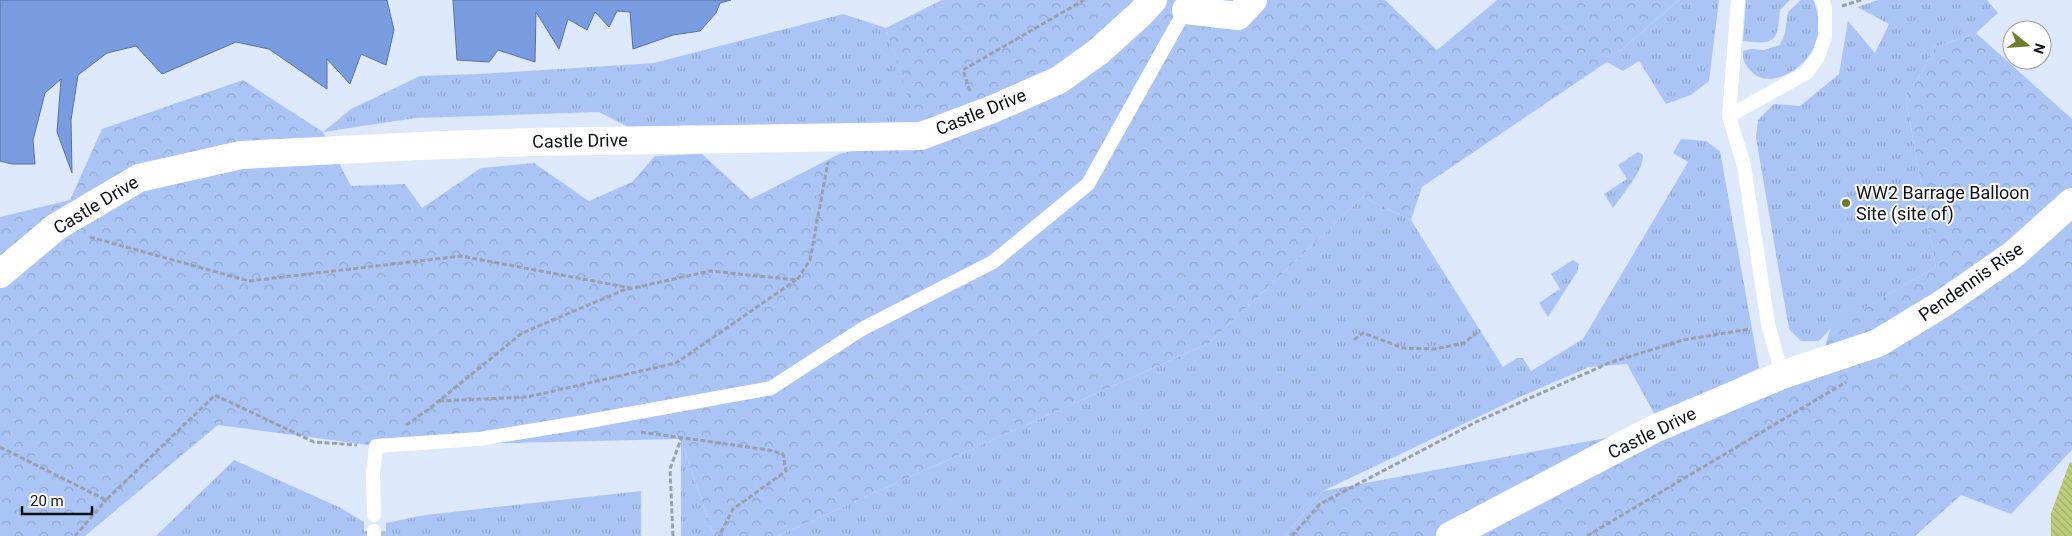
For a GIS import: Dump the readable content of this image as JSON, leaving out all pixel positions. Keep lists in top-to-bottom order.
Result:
{
  "streets": {
    "street": ["Castle Drive", "Pendennis Rise"]
  },
  "crossings": [
    ["Castle Drive", "Pendennis Rise"]
  ],
  "places": ["WW2 Barrage Balloon Site (site of)"],
  "scale_bar": "20 m",
  "north": "right"
}
